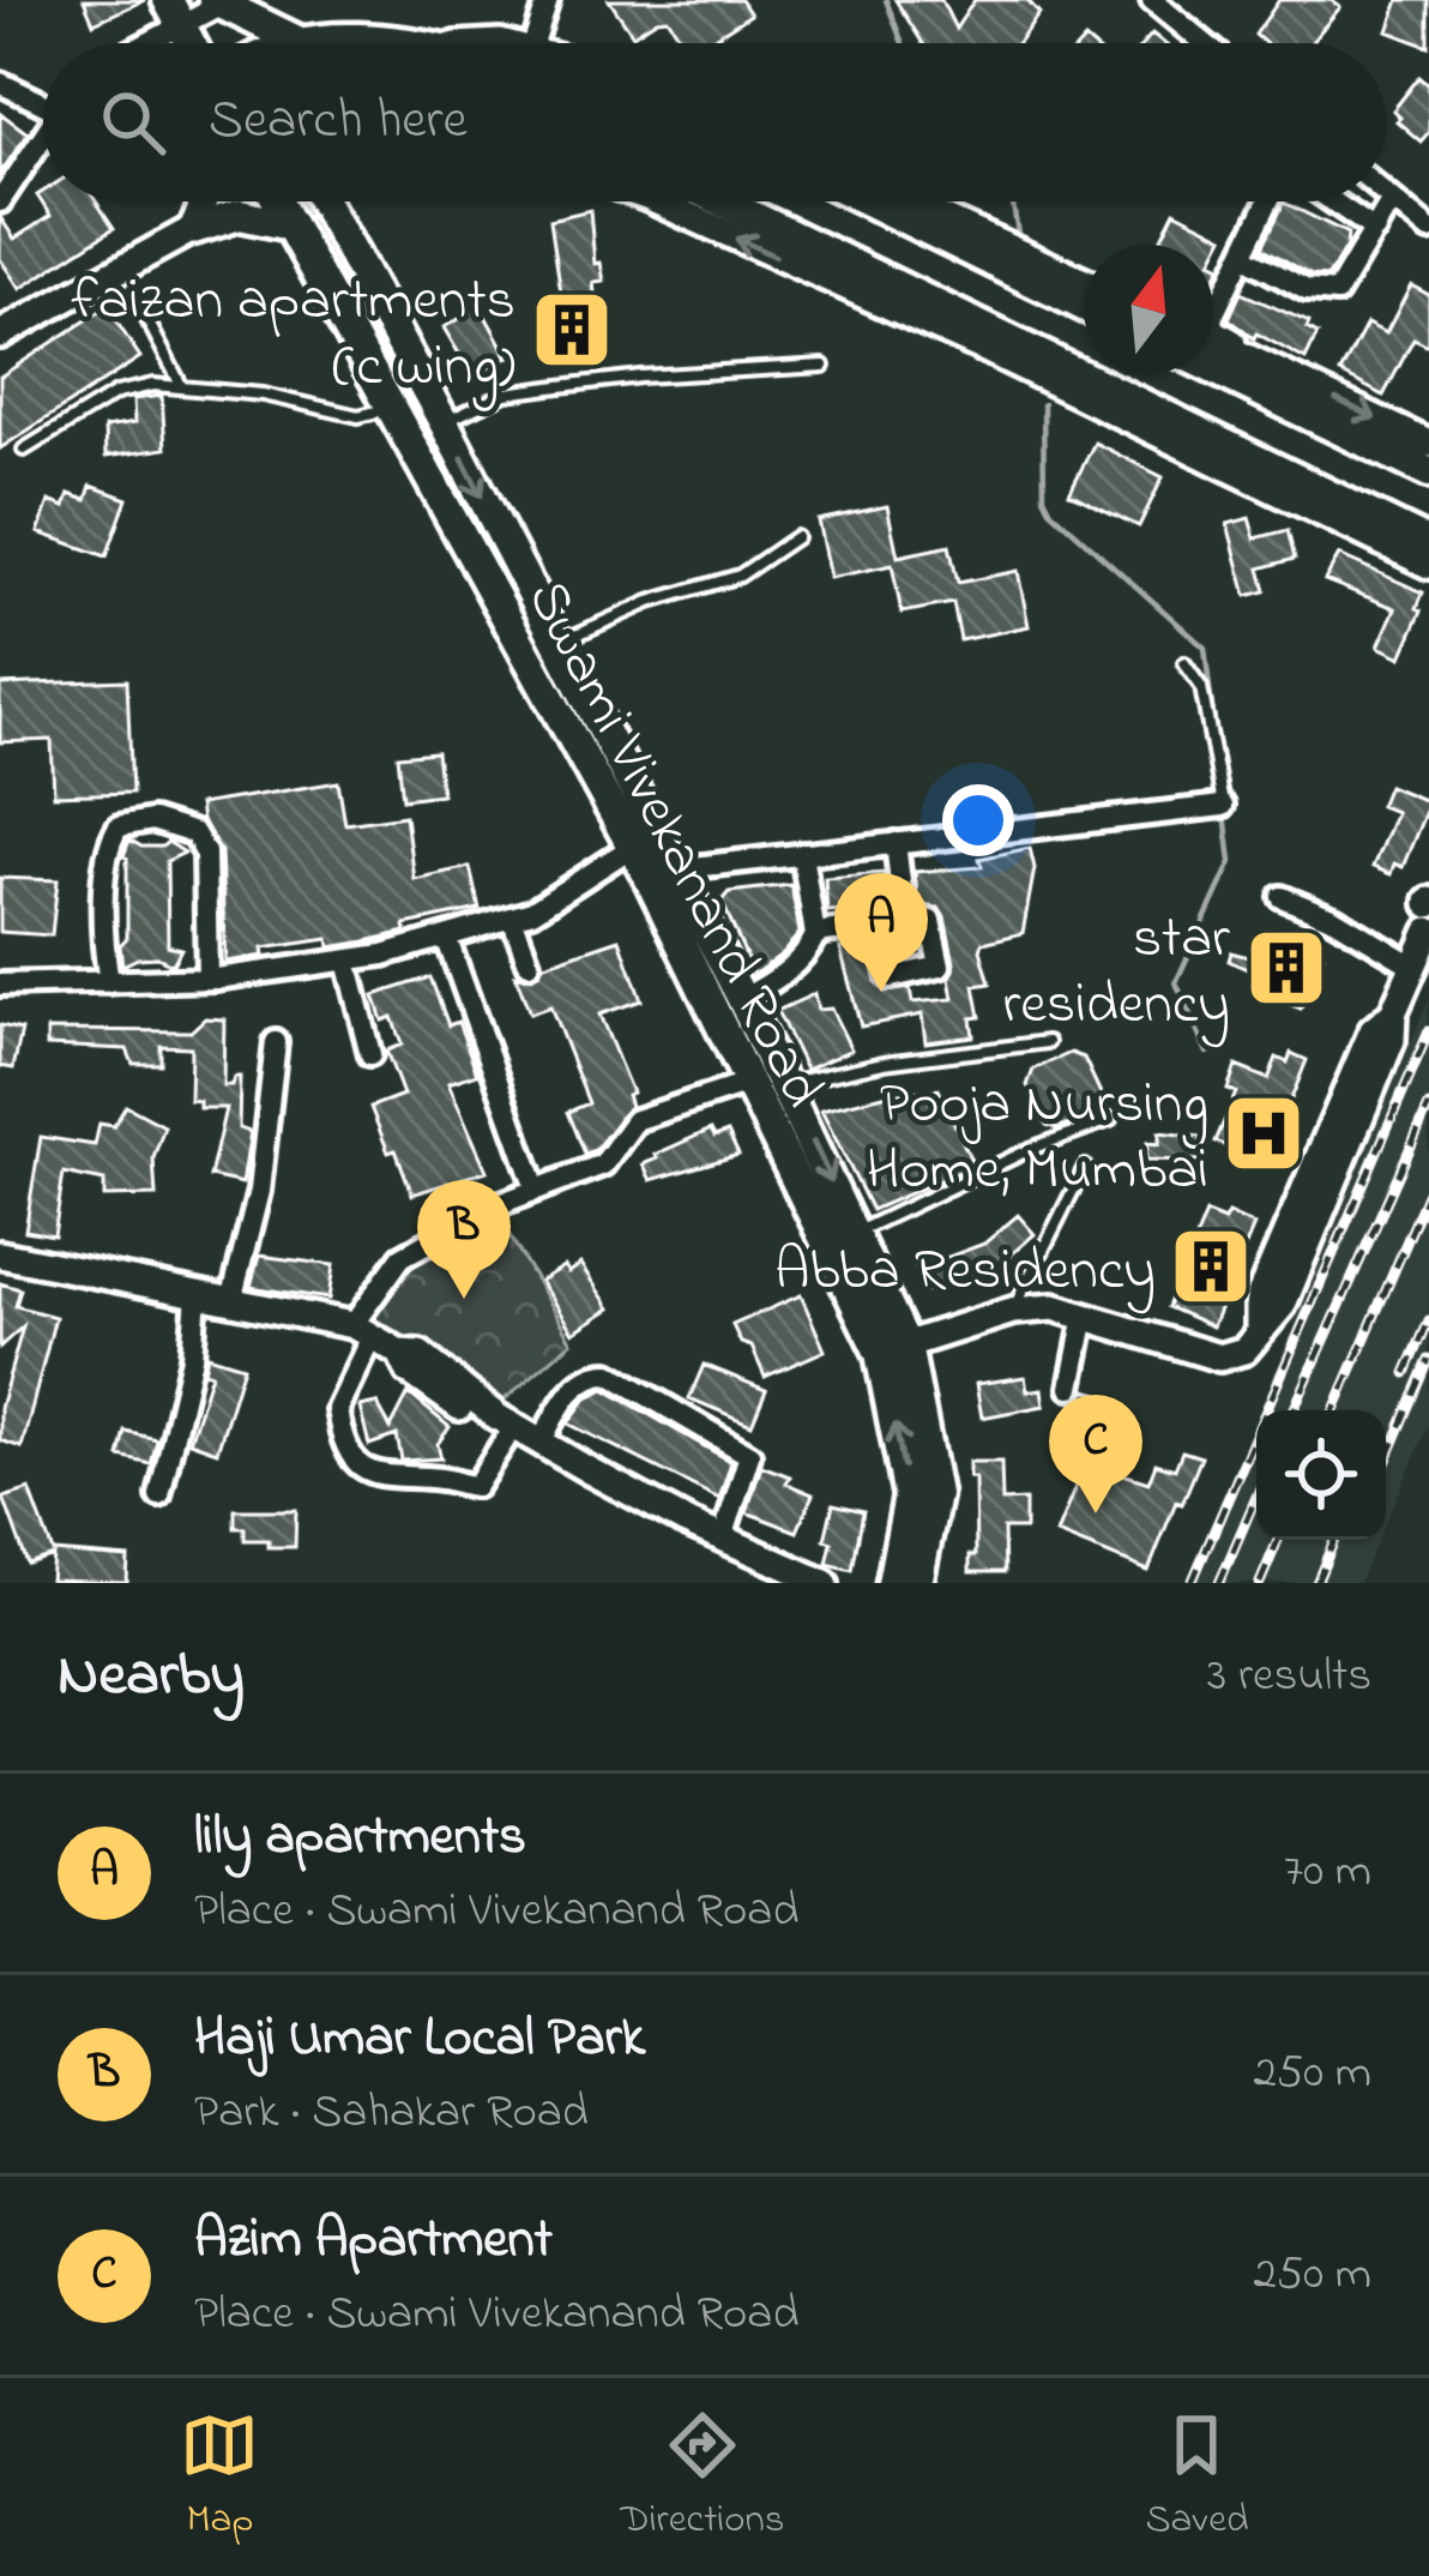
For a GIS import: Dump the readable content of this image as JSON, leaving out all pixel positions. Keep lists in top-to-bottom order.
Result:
{
  "streets": {
    "main road": ["Swami Vivekanand Road"]
  },
  "places": {
    "building": ["faizan apartments (c wing)", "star residency", "Abba Residency"],
    "hospital": ["Pooja Nursing Home, Mumbai"]
  },
  "north": "top",
  "page": {
    "search": "Search here",
    "pins": ["A", "B", "C"],
    "heading": ["Nearby", "3 results"],
    "list": [
      {
        "mark": "A",
        "name": "lily apartments",
        "note": "Place · Swami Vivekanand Road",
        "value": "70 m"
      },
      {
        "mark": "B",
        "name": "Haji Umar Local Park",
        "note": "Park · Sahakar Road",
        "value": "250 m"
      },
      {
        "mark": "C",
        "name": "Azim Apartment",
        "note": "Place · Swami Vivekanand Road",
        "value": "250 m"
      }
    ],
    "nav": ["Map", "Directions", "Saved"]
  }
}
